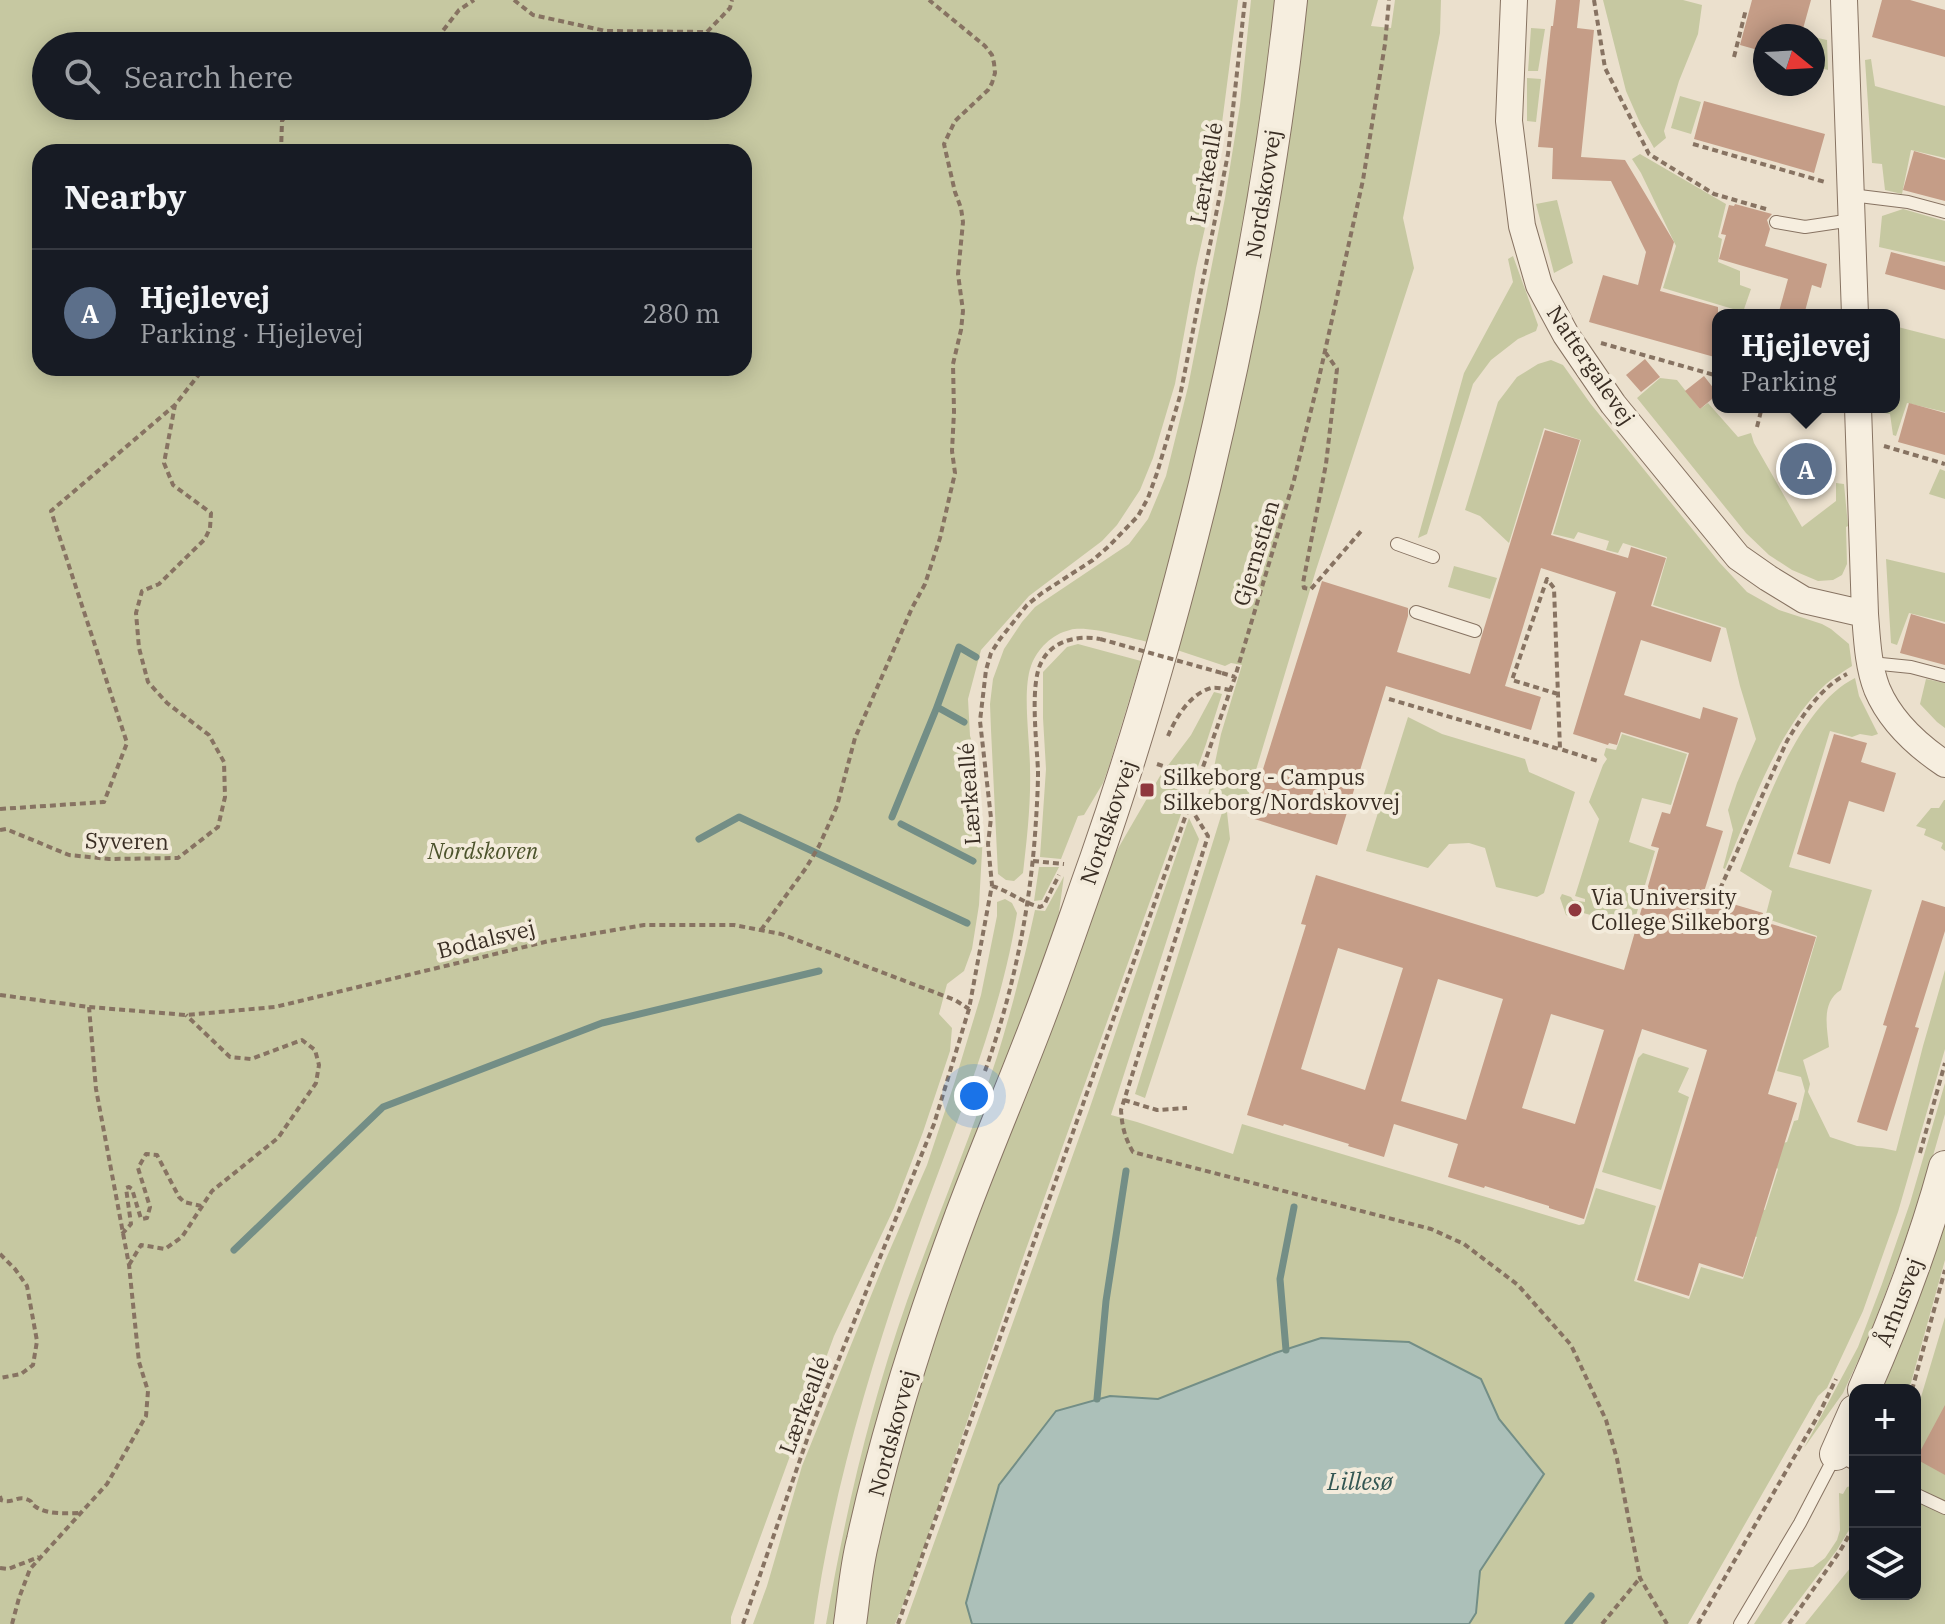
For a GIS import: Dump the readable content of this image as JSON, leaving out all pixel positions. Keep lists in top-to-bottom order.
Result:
{
  "streets": {
    "street": ["Nordskovvej", "Nattergalevej", "Århusvej"],
    "path": [
      "Lærkeallé",
      "Gjernstien",
      "Syveren",
      "Bodalsvej"
    ]
  },
  "crossings": [
    ["Lærkeallé", "Bodalsvej"]
  ],
  "water": ["Lillesø"],
  "parks": ["Nordskoven"],
  "places": {
    "transit": ["Silkeborg - Campus Silkeborg/Nordskovvej"],
    "other": ["Via University College Silkeborg"]
  },
  "north": "right",
  "page": {
    "search": "Search here",
    "heading": "Nearby",
    "list": [
      {
        "mark": "A",
        "name": "Hjejlevej",
        "note": "Parking · Hjejlevej",
        "value": "280 m"
      }
    ],
    "popup": ["Hjejlevej", "Parking"],
    "pins": "A",
    "map_buttons": ["+", "−"]
  }
}
